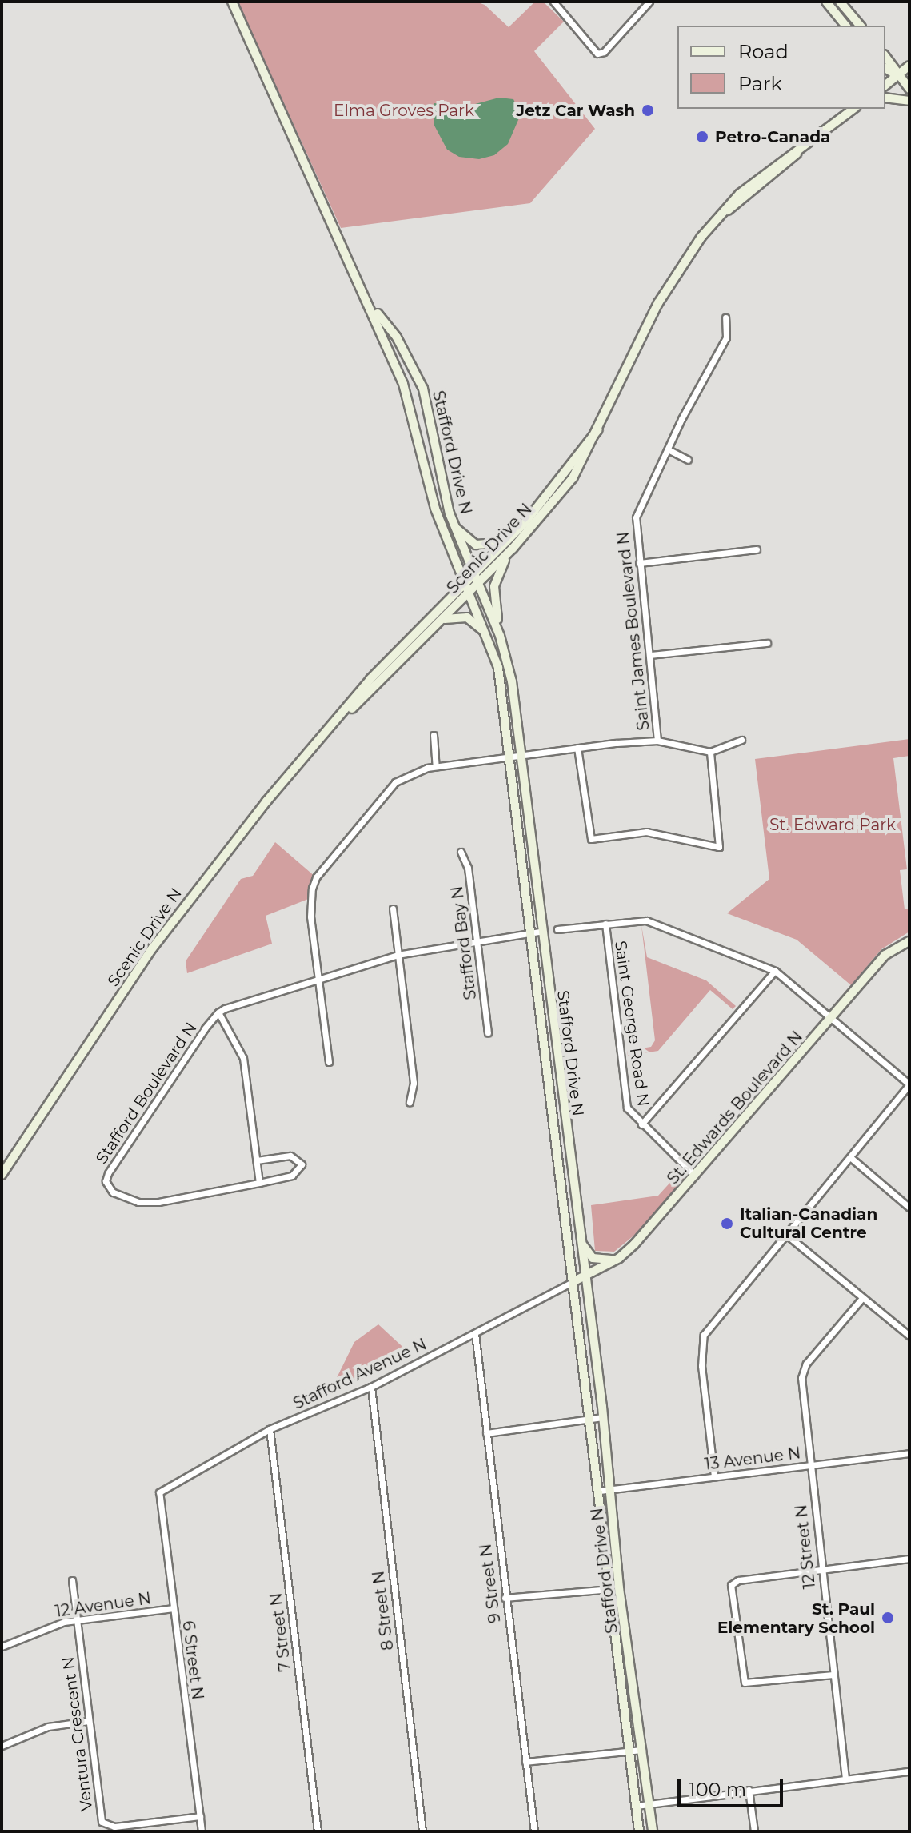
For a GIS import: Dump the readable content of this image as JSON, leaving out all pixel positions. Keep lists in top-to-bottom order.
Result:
{
  "streets": {
    "main road": ["Stafford Drive N", "Scenic Drive N", "St. Edwards Boulevard N"],
    "street": [
      "Saint James Boulevard N",
      "Stafford Bay N",
      "Saint George Road N",
      "Stafford Boulevard N",
      "Stafford Avenue N",
      "13 Avenue N",
      "12 Street N",
      "9 Street N",
      "12 Avenue N",
      "8 Street N",
      "7 Street N",
      "6 Street N",
      "Ventura Crescent N"
    ]
  },
  "crossings": [
    ["Stafford Drive N", "Scenic Drive N"],
    ["Stafford Drive N", "Saint James Boulevard N"],
    ["Stafford Drive N", "St. Edwards Boulevard N"],
    ["Stafford Drive N", "Stafford Avenue N"],
    ["Stafford Drive N", "13 Avenue N"],
    ["Saint George Road N", "St. Edwards Boulevard N"],
    ["St. Edwards Boulevard N", "Stafford Avenue N"],
    ["Stafford Avenue N", "9 Street N"],
    ["Stafford Avenue N", "8 Street N"],
    ["Stafford Avenue N", "7 Street N"],
    ["Stafford Avenue N", "6 Street N"],
    ["13 Avenue N", "12 Street N"],
    ["12 Avenue N", "6 Street N"],
    ["12 Avenue N", "Ventura Crescent N"],
    ["6 Street N", "Ventura Crescent N"]
  ],
  "parks": ["Elma Groves Park", "St. Edward Park"],
  "places": [
    "Jetz Car Wash",
    "Petro-Canada",
    "Italian-Canadian Cultural Centre",
    "St. Paul Elementary School"
  ],
  "legend": ["Road", "Park"],
  "scale_bar": "100 m"
}
